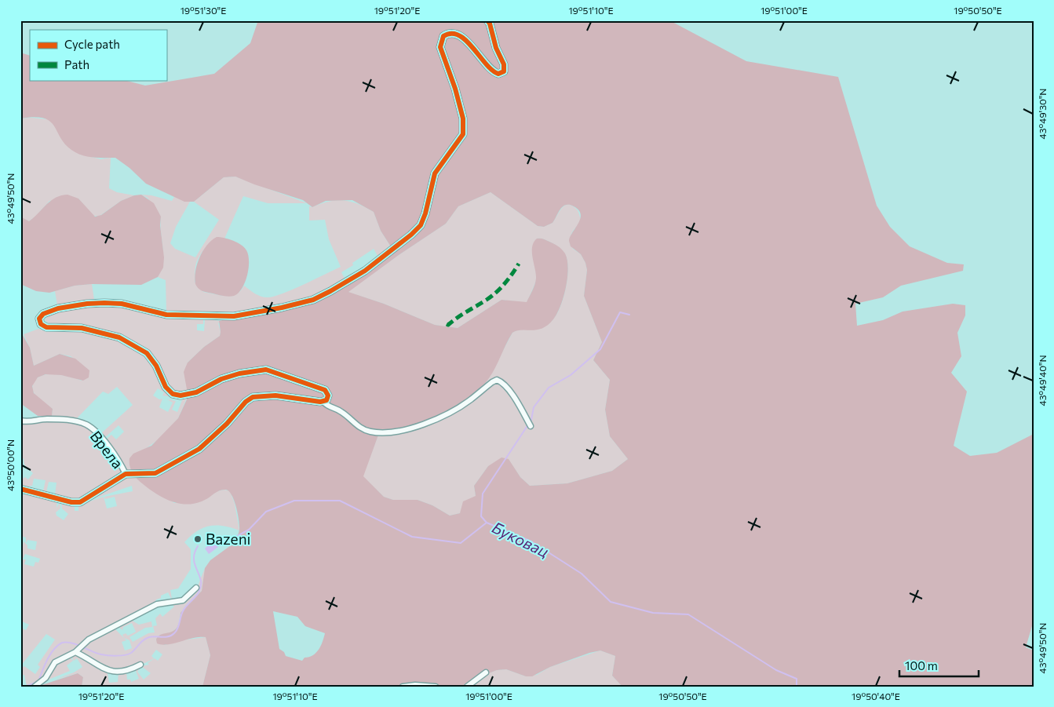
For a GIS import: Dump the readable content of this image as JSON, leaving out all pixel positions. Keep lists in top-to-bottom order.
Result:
{
  "streets": {
    "street": ["Врела"]
  },
  "water": ["Буковац"],
  "places": ["Bazeni"],
  "legend": ["Cycle path", "Path"],
  "scale_bar": "100 m",
  "coordinates": [
    "19°51'30\"E",
    "19°51'20\"E",
    "19°51'10\"E",
    "19°51'00\"E",
    "19°50'50\"E",
    "43°49'30\"N",
    "43°49'50\"N",
    "43°49'40\"N",
    "43°50'00\"N",
    "19°50'40\"E"
  ]
}
